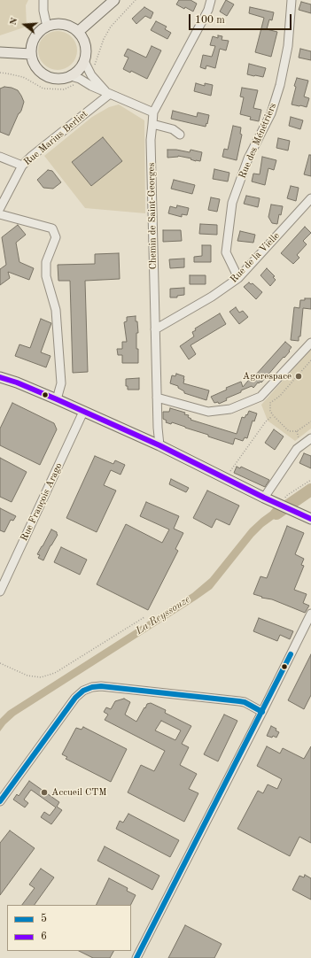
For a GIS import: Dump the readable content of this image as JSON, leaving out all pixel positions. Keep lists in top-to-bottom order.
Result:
{
  "streets": {
    "street": [
      "Rue Marius Berliet",
      "Rue des Ménétriers",
      "Chemin de Saint-Georges",
      "Rue de la Vielle",
      "Rue François Arago"
    ]
  },
  "crossings": [
    ["Rue des Ménétriers", "Rue de la Vielle"],
    ["Chemin de Saint-Georges", "Rue de la Vielle"]
  ],
  "water": ["La Reyssouze"],
  "places": ["Agorespace", "Accueil CTM"],
  "lines": ["transit line 6", "transit line 5"],
  "legend": ["5", "6"],
  "scale_bar": "100 m",
  "north": "left"
}
